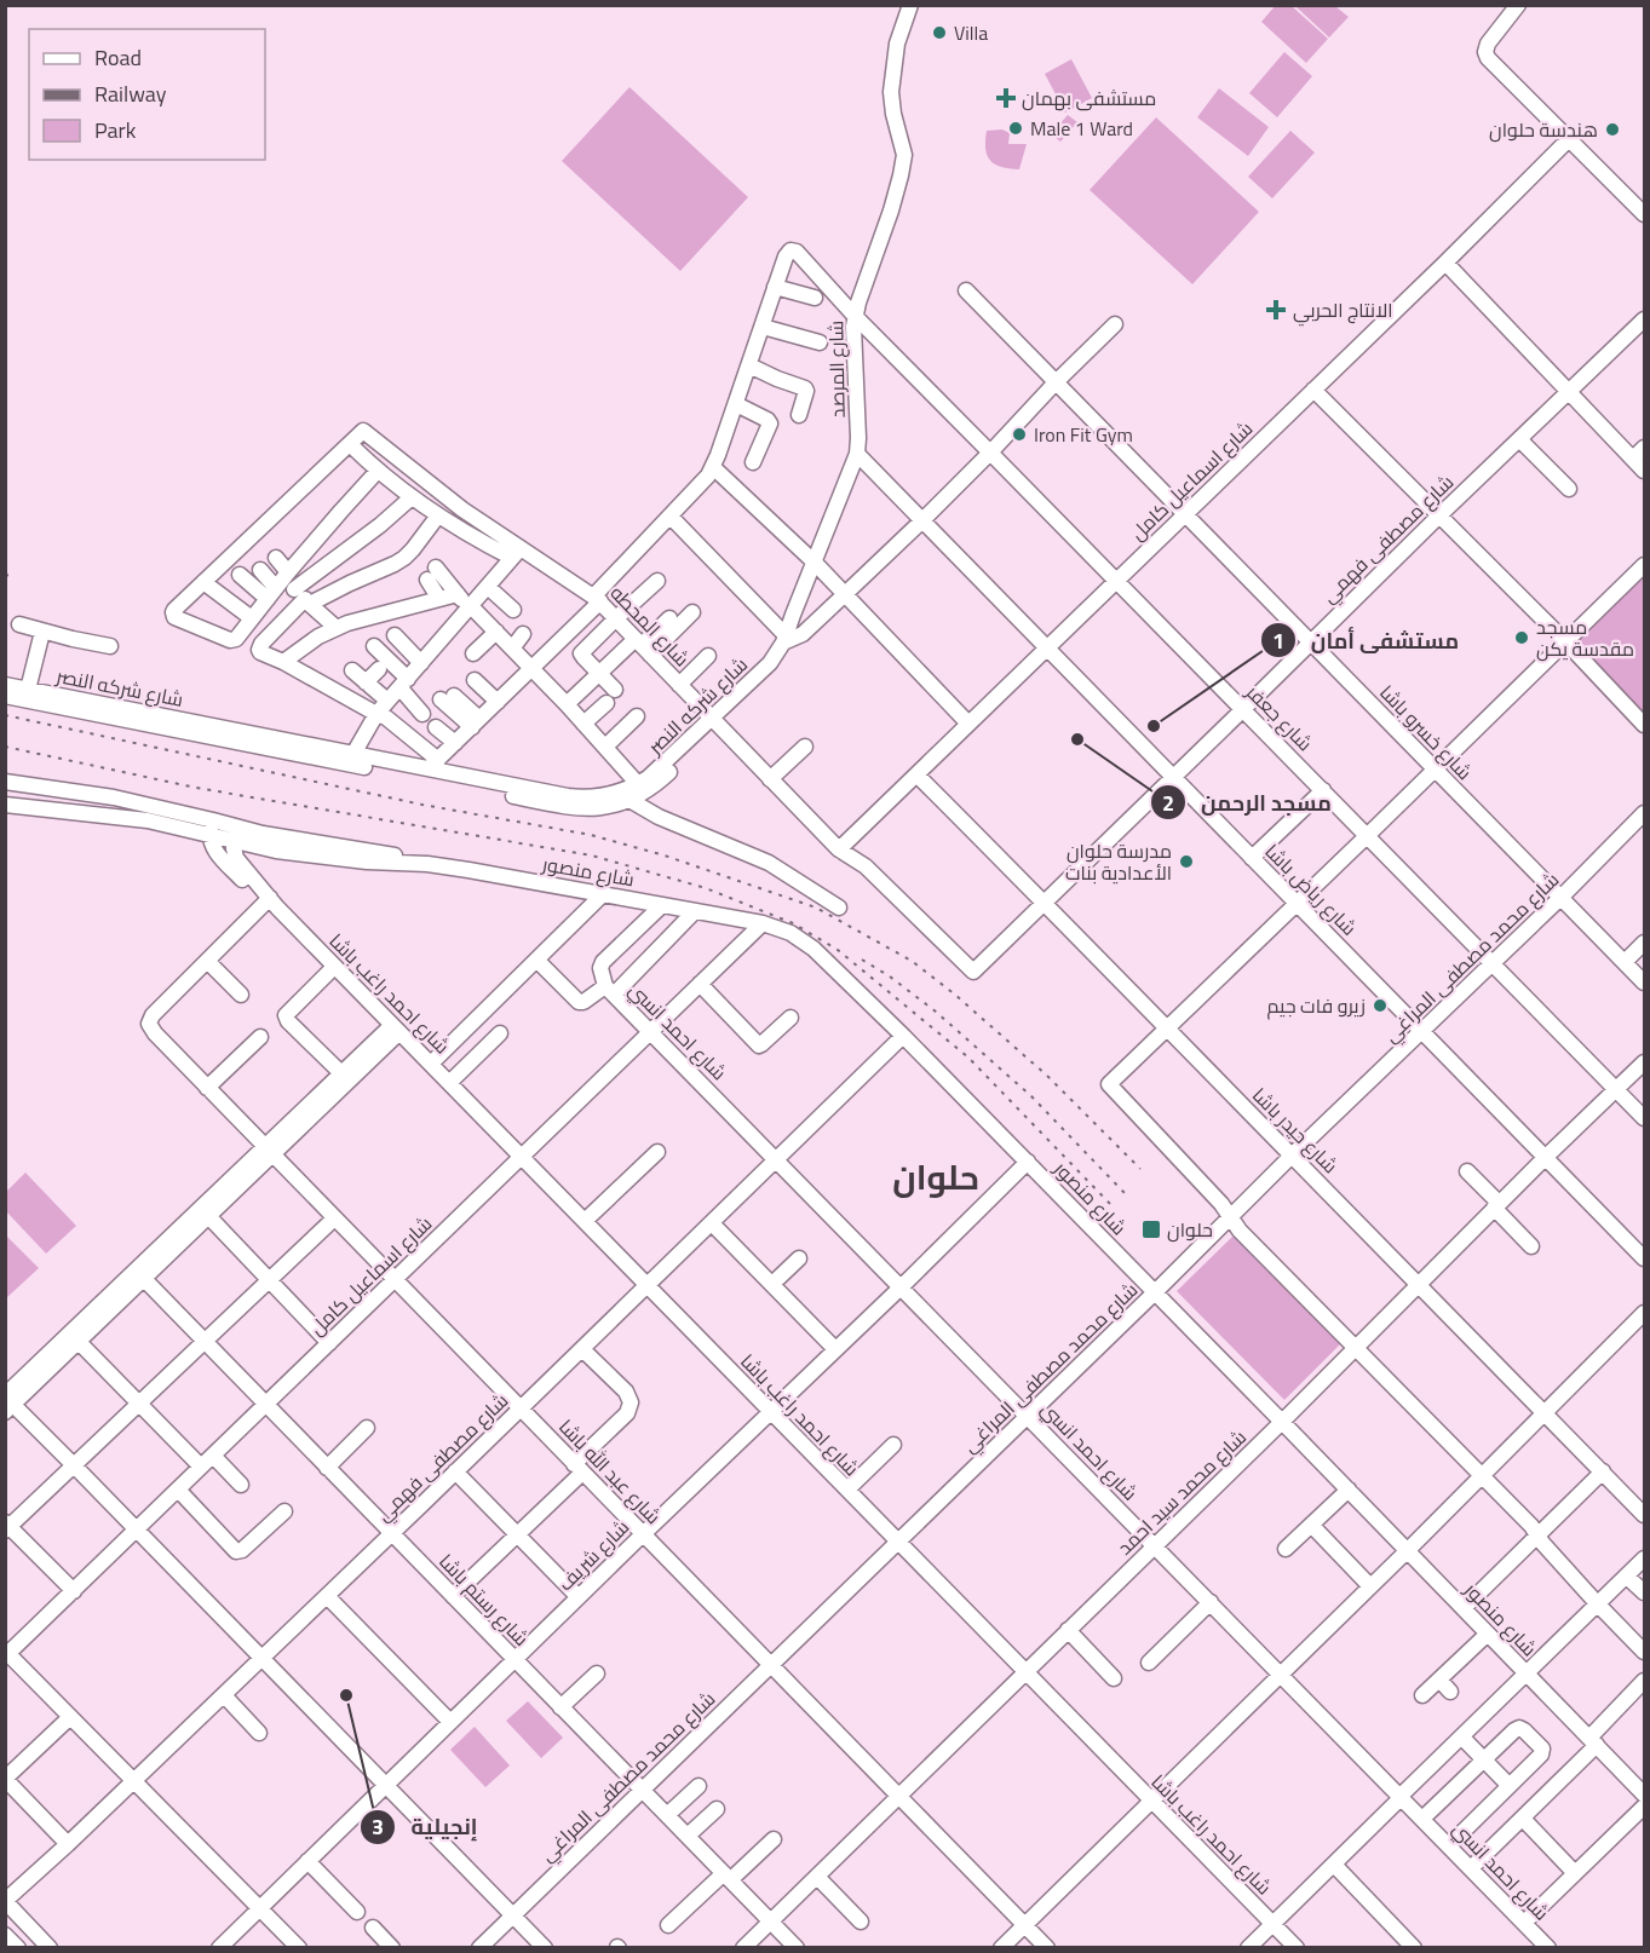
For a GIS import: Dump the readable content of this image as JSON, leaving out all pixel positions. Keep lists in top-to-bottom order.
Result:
{
  "streets": {
    "street": [
      "شارع المرصد",
      "شارع اسماعيل كامل",
      "شارع مصطفى فهمي",
      "شارع المحطه",
      "شارع شركه النصر",
      "شارع جعفر",
      "شارع خسرو باشا",
      "شارع منصور",
      "شارع رياض باشا",
      "شارع محمد مصطفى المراغي",
      "شارع احمد راغب باشا",
      "شارع احمد انسي",
      "شارع حيدر باشا",
      "شارع عبد الله باشا",
      "شارع محمد سيد احمد",
      "شارع شريف",
      "شارع رستم باشا"
    ]
  },
  "crossings": [
    ["شارع المرصد", "شارع شركه النصر"],
    ["شارع المرصد", "شارع جعفر"],
    ["شارع المرصد", "شارع رياض باشا"],
    ["شارع اسماعيل كامل", "شارع المحطه"],
    ["شارع اسماعيل كامل", "شارع جعفر"],
    ["شارع اسماعيل كامل", "شارع خسرو باشا"],
    ["شارع اسماعيل كامل", "شارع منصور"],
    ["شارع اسماعيل كامل", "شارع رياض باشا"],
    ["شارع اسماعيل كامل", "شارع احمد راغب باشا"],
    ["شارع اسماعيل كامل", "شارع احمد انسي"],
    ["شارع اسماعيل كامل", "شارع حيدر باشا"],
    ["شارع اسماعيل كامل", "شارع عبد الله باشا"],
    ["شارع اسماعيل كامل", "شارع رستم باشا"],
    ["شارع مصطفى فهمي", "شارع المحطه"],
    ["شارع مصطفى فهمي", "شارع جعفر"],
    ["شارع مصطفى فهمي", "شارع خسرو باشا"],
    ["شارع مصطفى فهمي", "شارع منصور"],
    ["شارع مصطفى فهمي", "شارع رياض باشا"],
    ["شارع مصطفى فهمي", "شارع احمد راغب باشا"],
    ["شارع مصطفى فهمي", "شارع احمد انسي"],
    ["شارع مصطفى فهمي", "شارع حيدر باشا"],
    ["شارع مصطفى فهمي", "شارع عبد الله باشا"],
    ["شارع مصطفى فهمي", "شارع رستم باشا"],
    ["شارع المحطه", "شارع شركه النصر"],
    ["شارع جعفر", "شارع محمد مصطفى المراغي"],
    ["شارع جعفر", "شارع محمد سيد احمد"],
    ["شارع خسرو باشا", "شارع محمد مصطفى المراغي"],
    ["شارع منصور", "شارع محمد مصطفى المراغي"],
    ["شارع منصور", "شارع احمد راغب باشا"],
    ["شارع منصور", "شارع محمد سيد احمد"],
    ["شارع منصور", "شارع شريف"],
    ["شارع رياض باشا", "شارع محمد مصطفى المراغي"],
    ["شارع رياض باشا", "شارع محمد سيد احمد"],
    ["شارع محمد مصطفى المراغي", "شارع احمد راغب باشا"],
    ["شارع محمد مصطفى المراغي", "شارع احمد انسي"],
    ["شارع محمد مصطفى المراغي", "شارع حيدر باشا"],
    ["شارع محمد مصطفى المراغي", "شارع عبد الله باشا"],
    ["شارع محمد مصطفى المراغي", "شارع رستم باشا"],
    ["شارع احمد راغب باشا", "شارع محمد سيد احمد"],
    ["شارع احمد راغب باشا", "شارع شريف"],
    ["شارع احمد انسي", "شارع محمد سيد احمد"],
    ["شارع احمد انسي", "شارع شريف"],
    ["شارع حيدر باشا", "شارع محمد سيد احمد"],
    ["شارع عبد الله باشا", "شارع محمد سيد احمد"],
    ["شارع عبد الله باشا", "شارع شريف"],
    ["شارع محمد سيد احمد", "شارع رستم باشا"],
    ["شارع شريف", "شارع رستم باشا"]
  ],
  "districts": ["حلوان"],
  "places": {
    "other": [
      "Villa",
      "Male 1 Ward",
      "هندسة حلوان",
      "Iron Fit Gym",
      "مسجد مقدسة يكن",
      "مستشفى أمان",
      "مسجد الرحمن",
      "مدرسة حلوان الأعدادية بنات",
      "زيرو فات جيم",
      "إنجيلية"
    ],
    "health": ["مستشفى بهمان", "الانتاج الحربي"],
    "transit": ["حلوان"]
  },
  "legend": ["Road", "Railway", "Park"]
}
